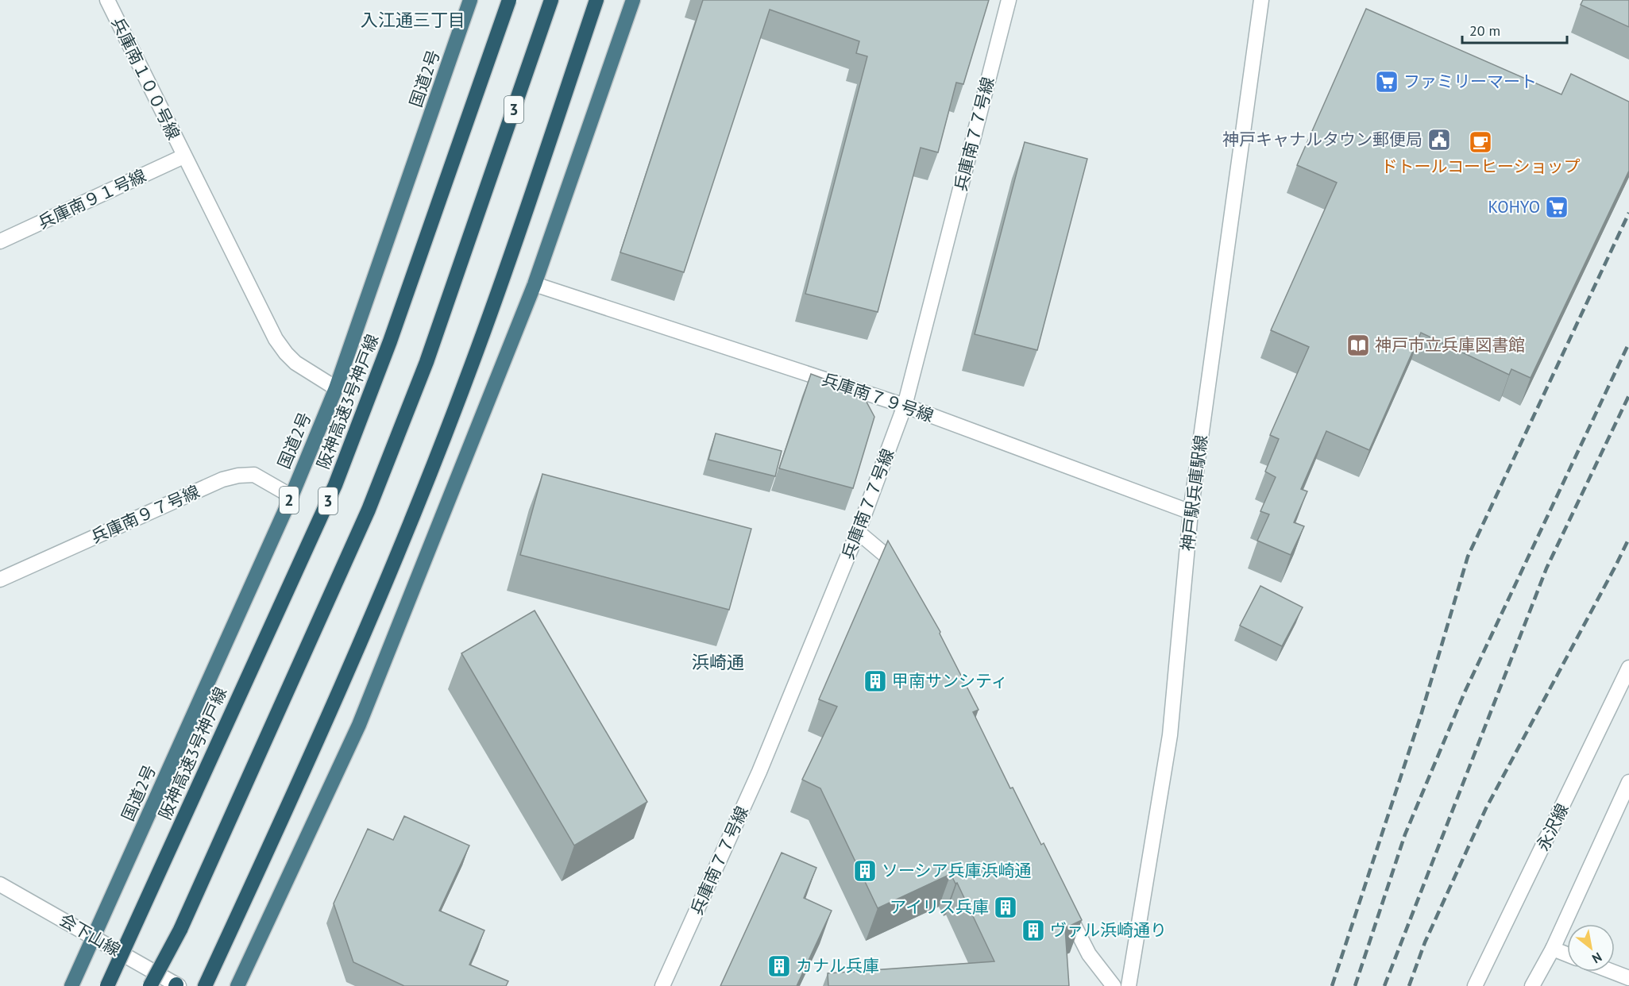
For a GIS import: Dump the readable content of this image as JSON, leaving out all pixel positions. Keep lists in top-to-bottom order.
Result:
{
  "streets": {
    "highway": [
      "国道2号",
      "3",
      "阪神高速3号神戸線",
      "2"
    ],
    "street": [
      "兵庫南１００号線",
      "兵庫南７７号線",
      "兵庫南９１号線",
      "兵庫南７９号線",
      "神戸駅兵庫駅線",
      "兵庫南９７号線",
      "永沢線",
      "会下山線"
    ]
  },
  "crossings": [
    ["兵庫南１００号線", "国道2号"],
    ["兵庫南１００号線", "兵庫南９１号線"],
    ["国道2号", "兵庫南９７号線"],
    ["国道2号", "会下山線"],
    ["兵庫南７７号線", "兵庫南７９号線"],
    ["兵庫南７９号線", "神戸駅兵庫駅線"]
  ],
  "districts": ["入江通三丁目", "浜崎通"],
  "places": {
    "supermarket": ["ファミリーマート", "KOHYO"],
    "public building": ["神戸キャナルタウン郵便局"],
    "cafe": ["ドトールコーヒーショップ"],
    "library": ["神戸市立兵庫図書館"],
    "building": [
      "甲南サンシティ",
      "ソーシア兵庫浜崎通",
      "アイリス兵庫",
      "ヴァル浜崎通り",
      "カナル兵庫"
    ]
  },
  "scale_bar": "20 m",
  "north": "bottom right"
}
